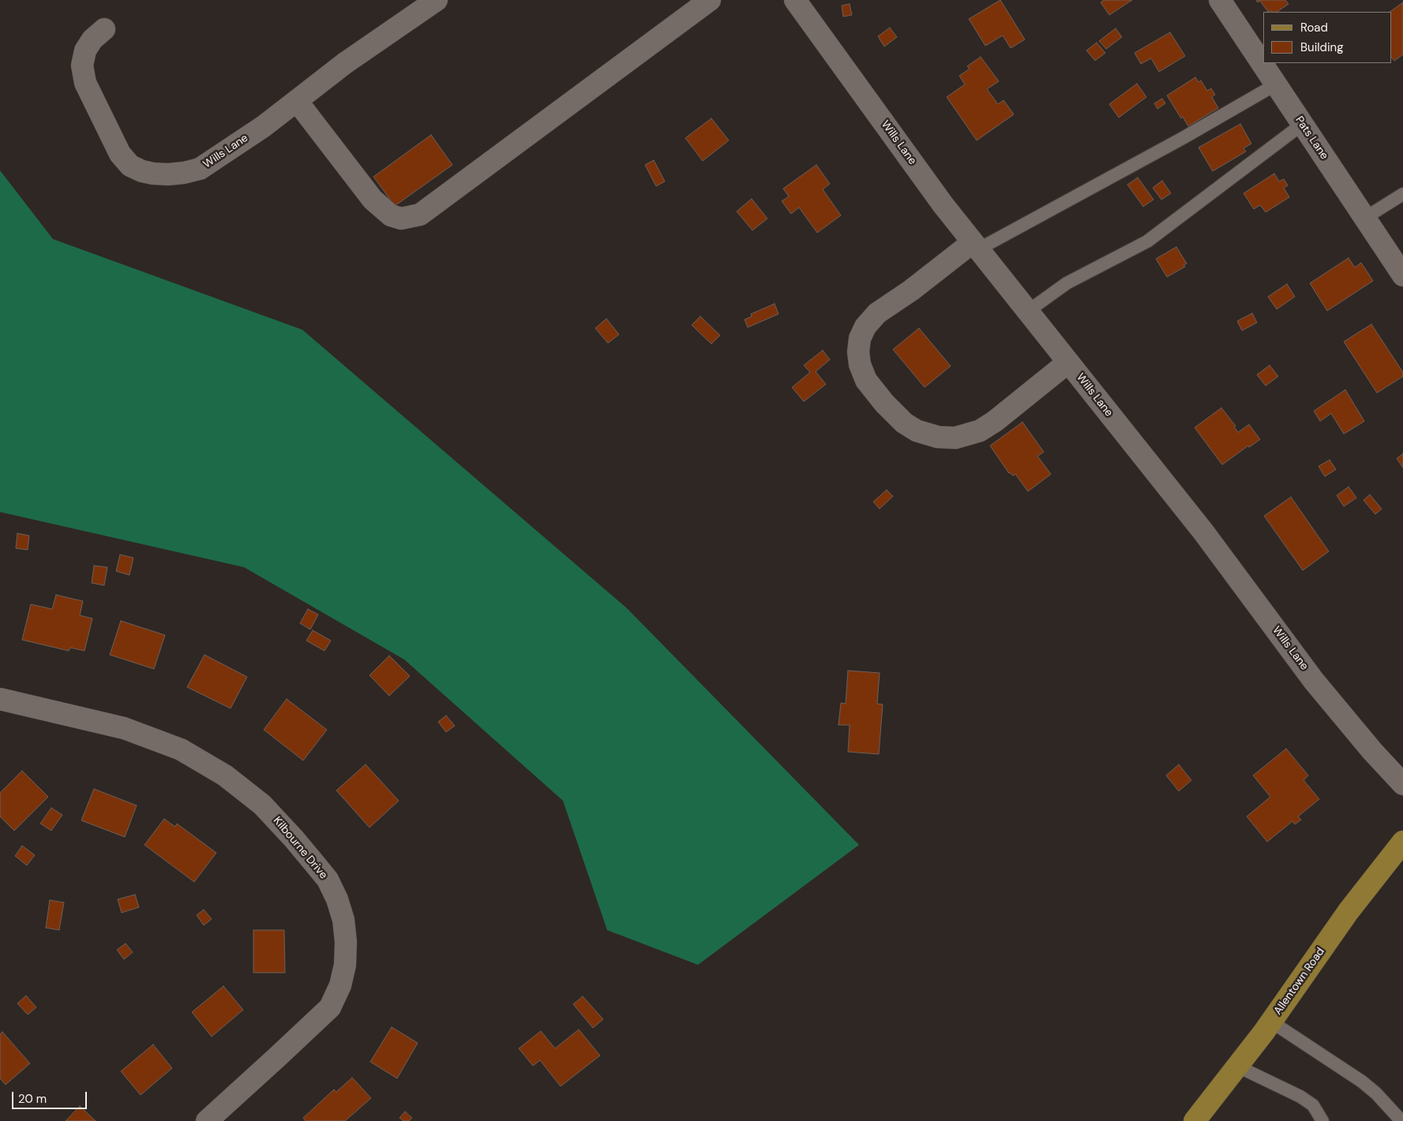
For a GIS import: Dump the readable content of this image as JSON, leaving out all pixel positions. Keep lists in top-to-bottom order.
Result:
{
  "streets": {
    "main road": ["Allentown Road"],
    "street": ["Pats Lane", "Wills Lane", "Kilbourne Drive"]
  },
  "legend": ["Road", "Building"],
  "scale_bar": "20 m"
}
